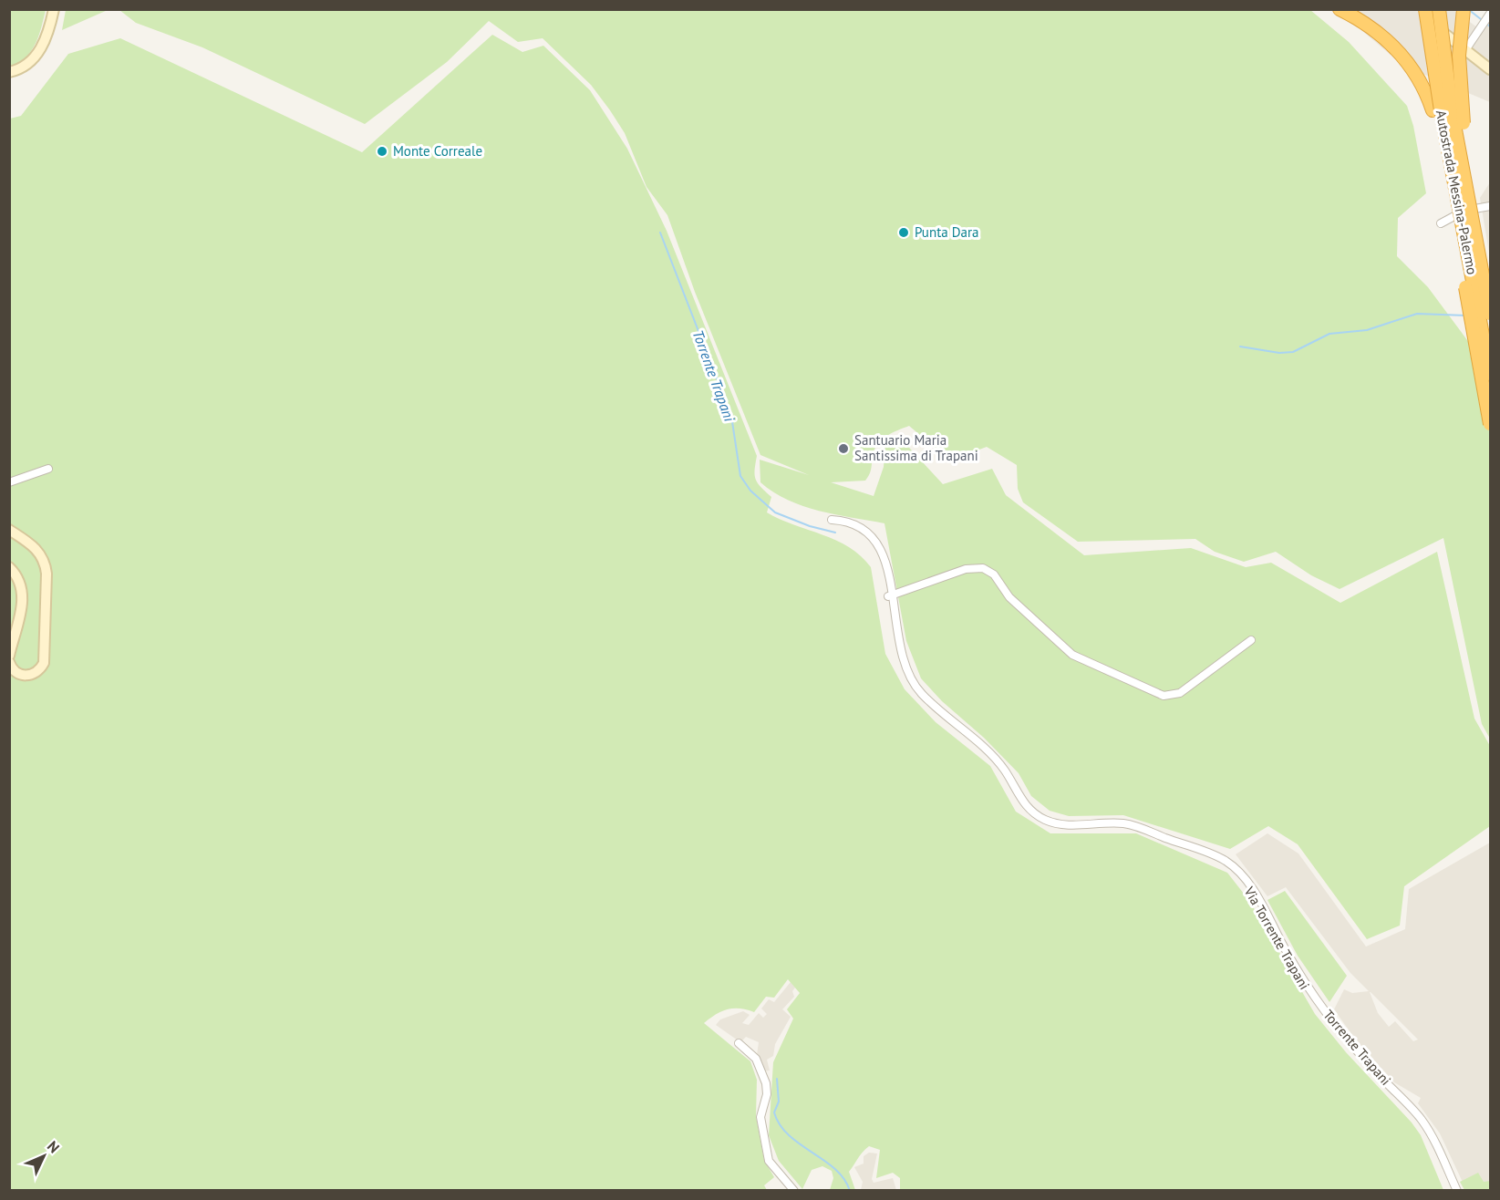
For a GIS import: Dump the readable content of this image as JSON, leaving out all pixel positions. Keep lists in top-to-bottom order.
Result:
{
  "streets": {
    "highway": ["Autostrada Messina-Palermo"],
    "street": ["Via Torrente Trapani"]
  },
  "water": ["Torrente Trapani"],
  "places": ["Monte Correale", "Punta Dara", "Santuario Maria Santissima di Trapani"],
  "north": "top right"
}
